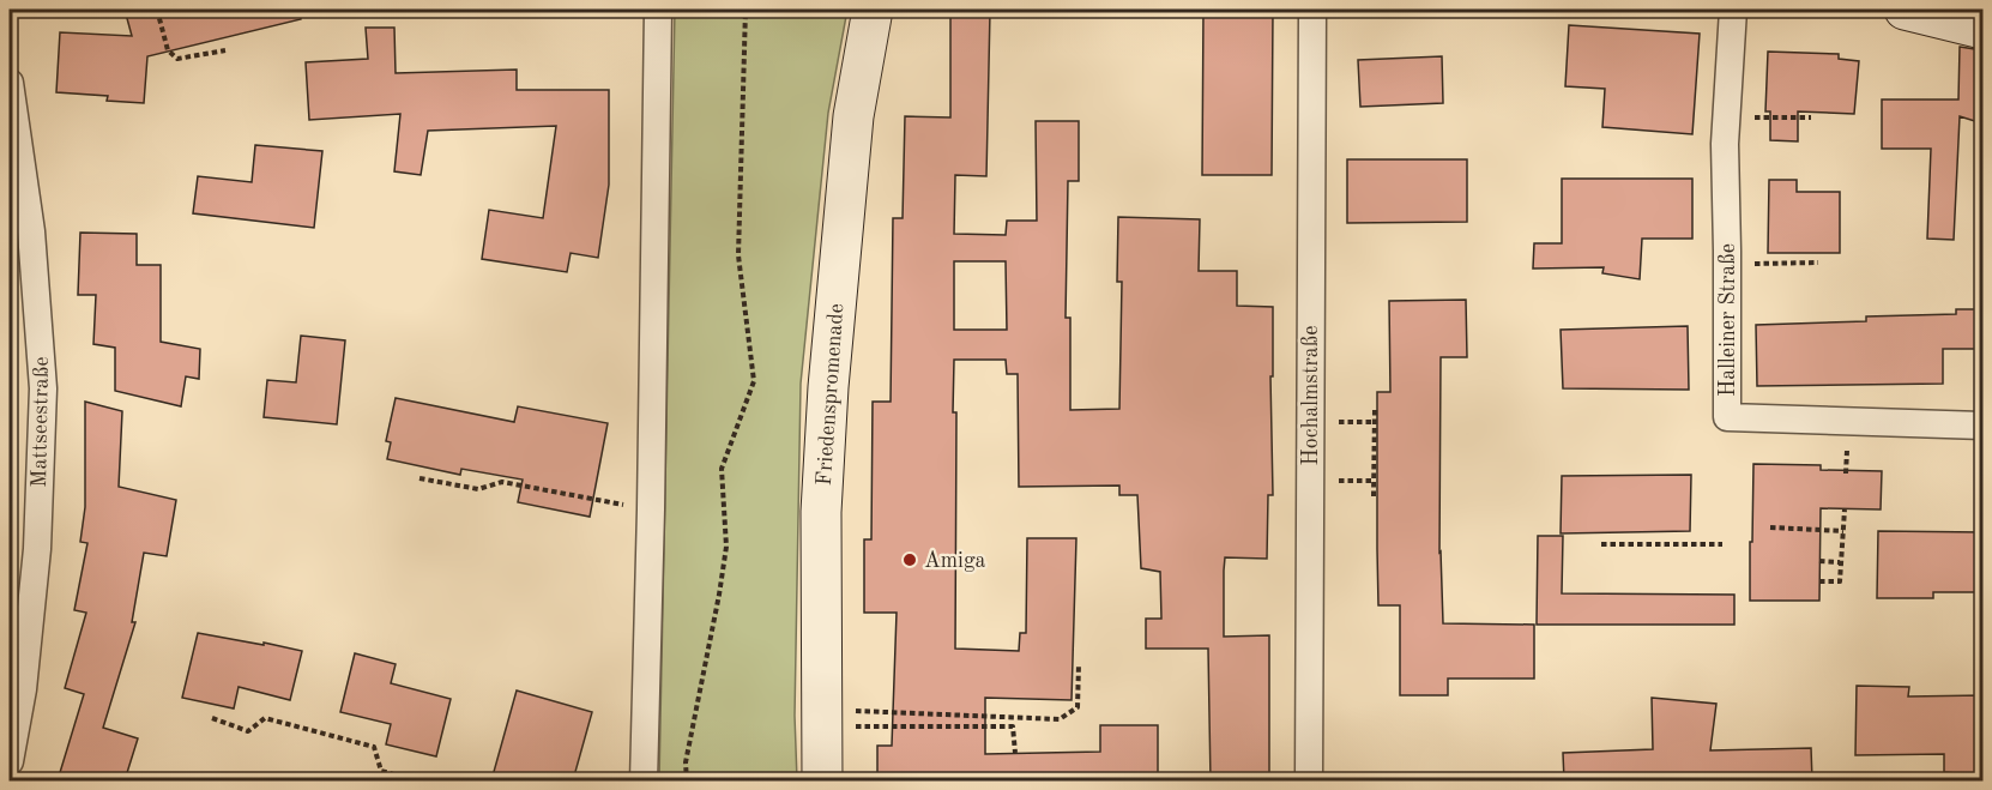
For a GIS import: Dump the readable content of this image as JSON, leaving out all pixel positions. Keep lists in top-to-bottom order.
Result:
{
  "streets": {
    "street": [
      "Halleiner Straße",
      "Friedenspromenade",
      "Hochalmstraße",
      "Mattseestraße"
    ]
  },
  "places": ["Amiga"]
}
